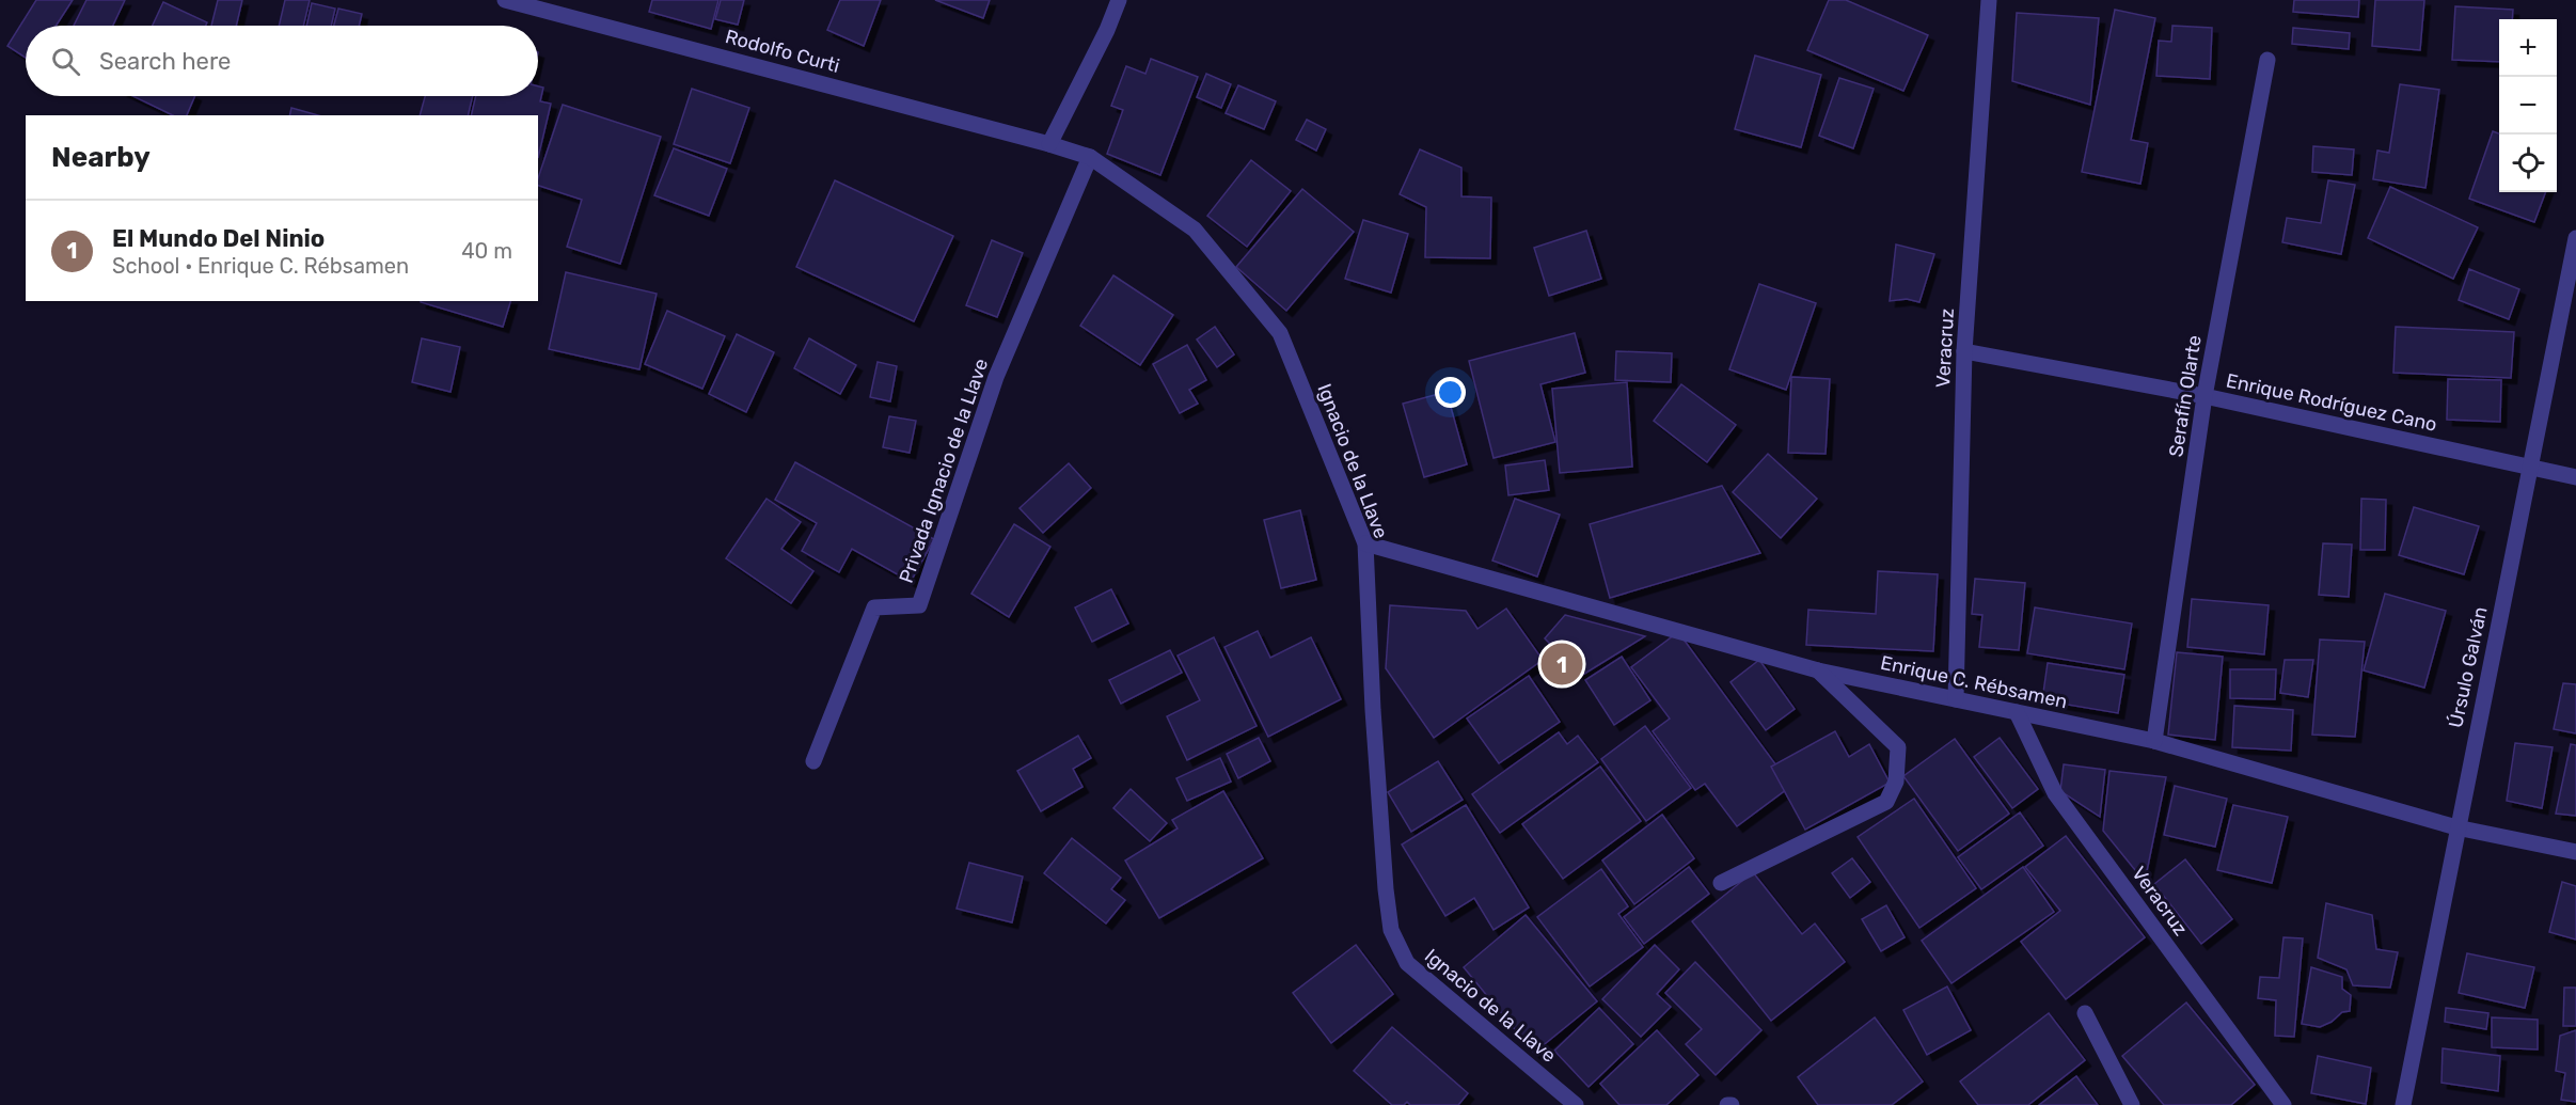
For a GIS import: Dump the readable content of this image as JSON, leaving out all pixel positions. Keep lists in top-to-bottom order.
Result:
{
  "streets": {
    "street": [
      "Rodolfo Curti",
      "Veracruz",
      "Serafín Olarte",
      "Enrique Rodríguez Cano",
      "Ignacio de la Llave",
      "Privada Ignacio de la Llave",
      "Úrsulo Galván",
      "Enrique C. Rébsamen"
    ]
  },
  "crossings": [
    ["Rodolfo Curti", "Ignacio de la Llave"],
    ["Veracruz", "Enrique Rodríguez Cano"],
    ["Veracruz", "Enrique C. Rébsamen"],
    ["Serafín Olarte", "Enrique Rodríguez Cano"],
    ["Serafín Olarte", "Enrique C. Rébsamen"],
    ["Enrique Rodríguez Cano", "Úrsulo Galván"],
    ["Ignacio de la Llave", "Privada Ignacio de la Llave"],
    ["Ignacio de la Llave", "Enrique C. Rébsamen"],
    ["Úrsulo Galván", "Enrique C. Rébsamen"]
  ],
  "page": {
    "map_buttons": ["+", "−"],
    "search": "Search here",
    "heading": "Nearby",
    "list": [
      {
        "mark": "1",
        "name": "El Mundo Del Ninio",
        "note": "School · Enrique C. Rébsamen",
        "value": "40 m"
      }
    ],
    "pins": "1"
  }
}
